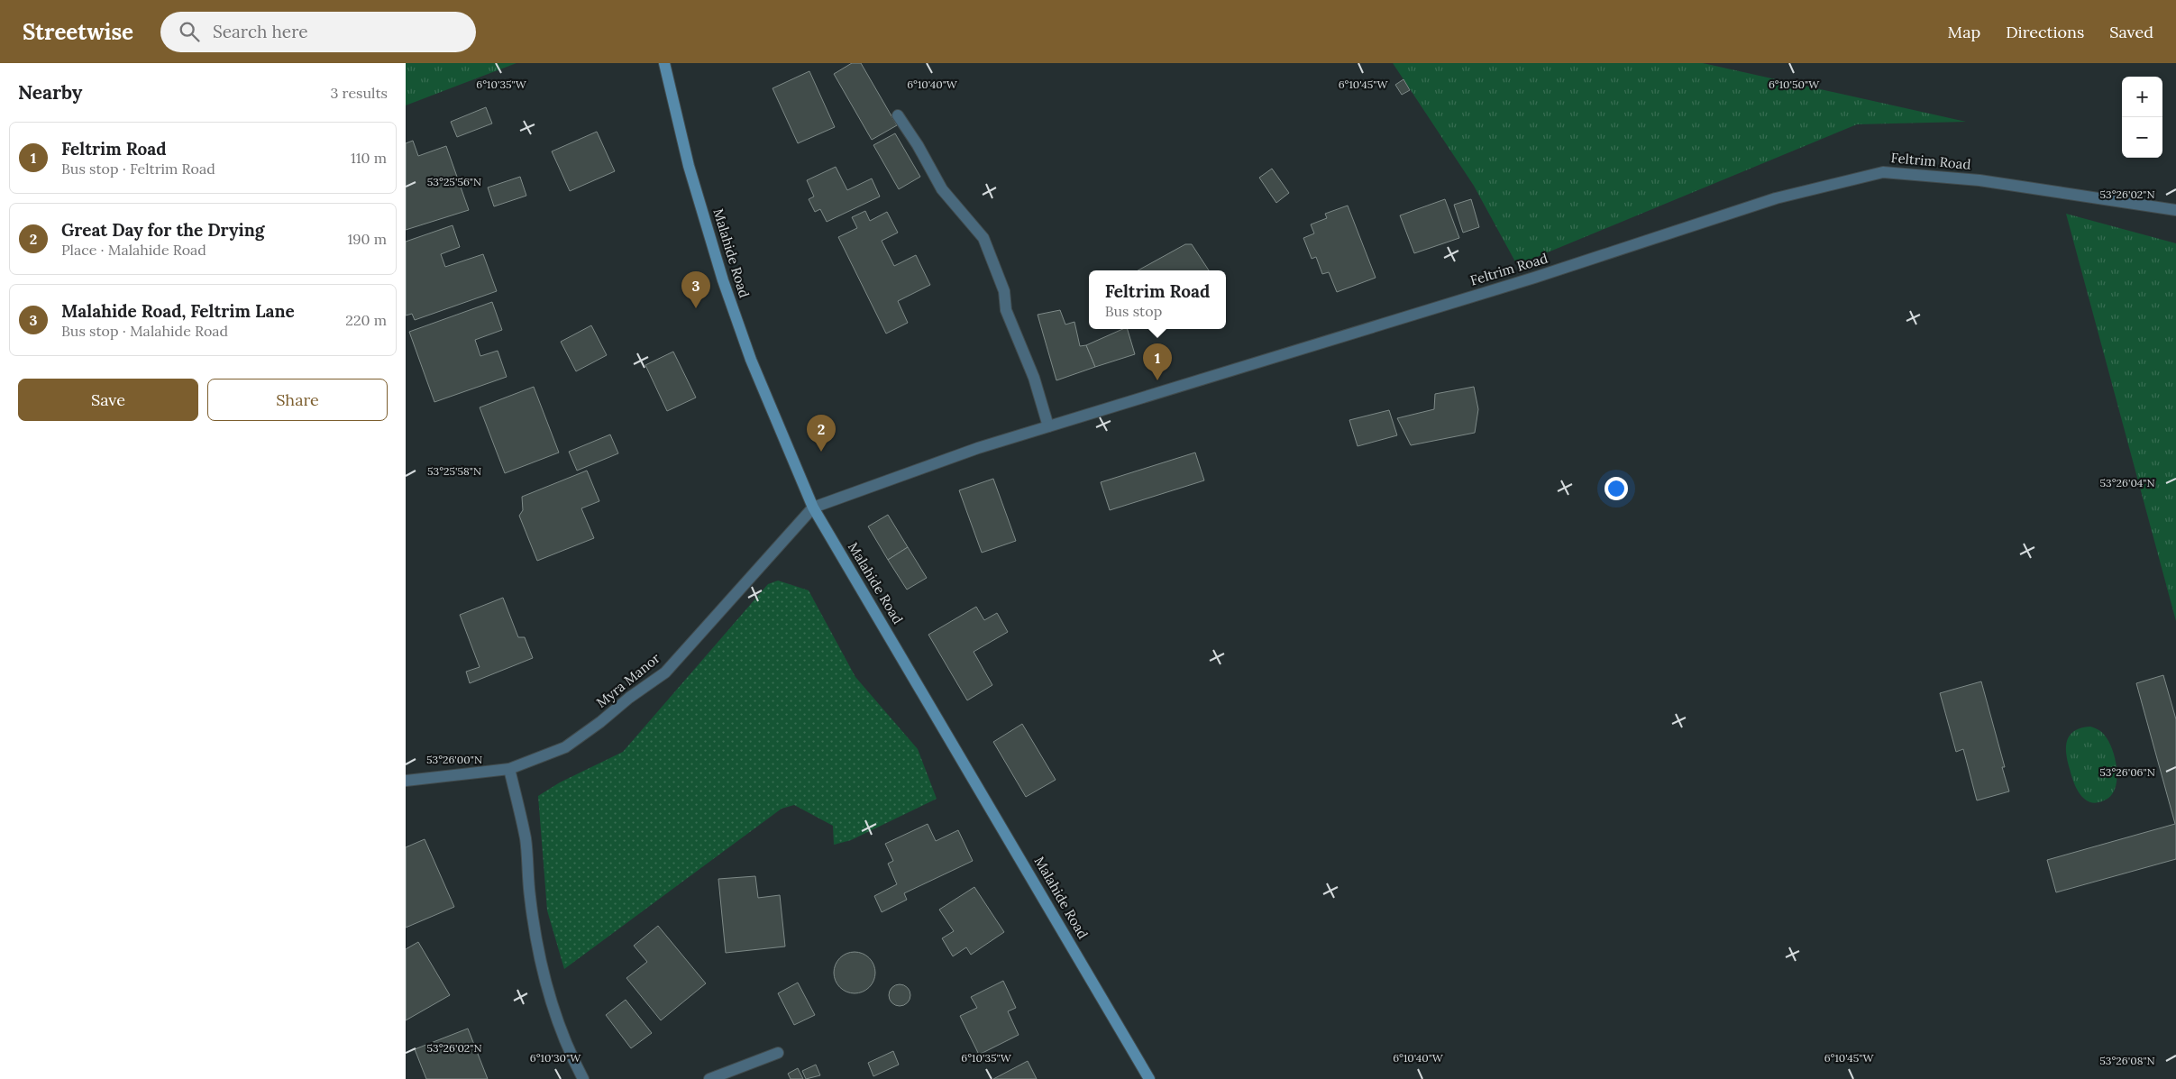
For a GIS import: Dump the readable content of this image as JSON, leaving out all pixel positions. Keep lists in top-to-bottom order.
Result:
{
  "streets": {
    "main road": ["Malahide Road"],
    "street": ["Feltrim Road", "Myra Manor"]
  },
  "crossings": [
    ["Feltrim Road", "Malahide Road"],
    ["Feltrim Road", "Myra Manor"],
    ["Malahide Road", "Myra Manor"]
  ],
  "page": {
    "header": "Streetwise",
    "search": "Search here",
    "nav": ["Map", "Directions", "Saved"],
    "heading": ["Nearby", "3 results"],
    "map_buttons": ["+", "−"],
    "list": [
      {
        "mark": "1",
        "name": "Feltrim Road",
        "note": "Bus stop · Feltrim Road",
        "value": "110 m"
      },
      {
        "mark": "2",
        "name": "Great Day for the Drying",
        "note": "Place · Malahide Road",
        "value": "190 m"
      },
      {
        "mark": "3",
        "name": "Malahide Road, Feltrim Lane",
        "note": "Bus stop · Malahide Road",
        "value": "220 m"
      }
    ],
    "popup": ["Feltrim Road", "Bus stop"],
    "pins": ["3", "1", "2"],
    "buttons": ["Save", "Share"]
  },
  "coordinates": [
    "6°10'35\"W",
    "6°10'40\"W",
    "6°10'45\"W",
    "6°10'50\"W",
    "53°25'56\"N",
    "53°26'02\"N",
    "53°25'58\"N",
    "53°26'04\"N",
    "53°26'00\"N",
    "53°26'06\"N",
    "6°10'30\"W",
    "53°26'08\"N"
  ]
}
